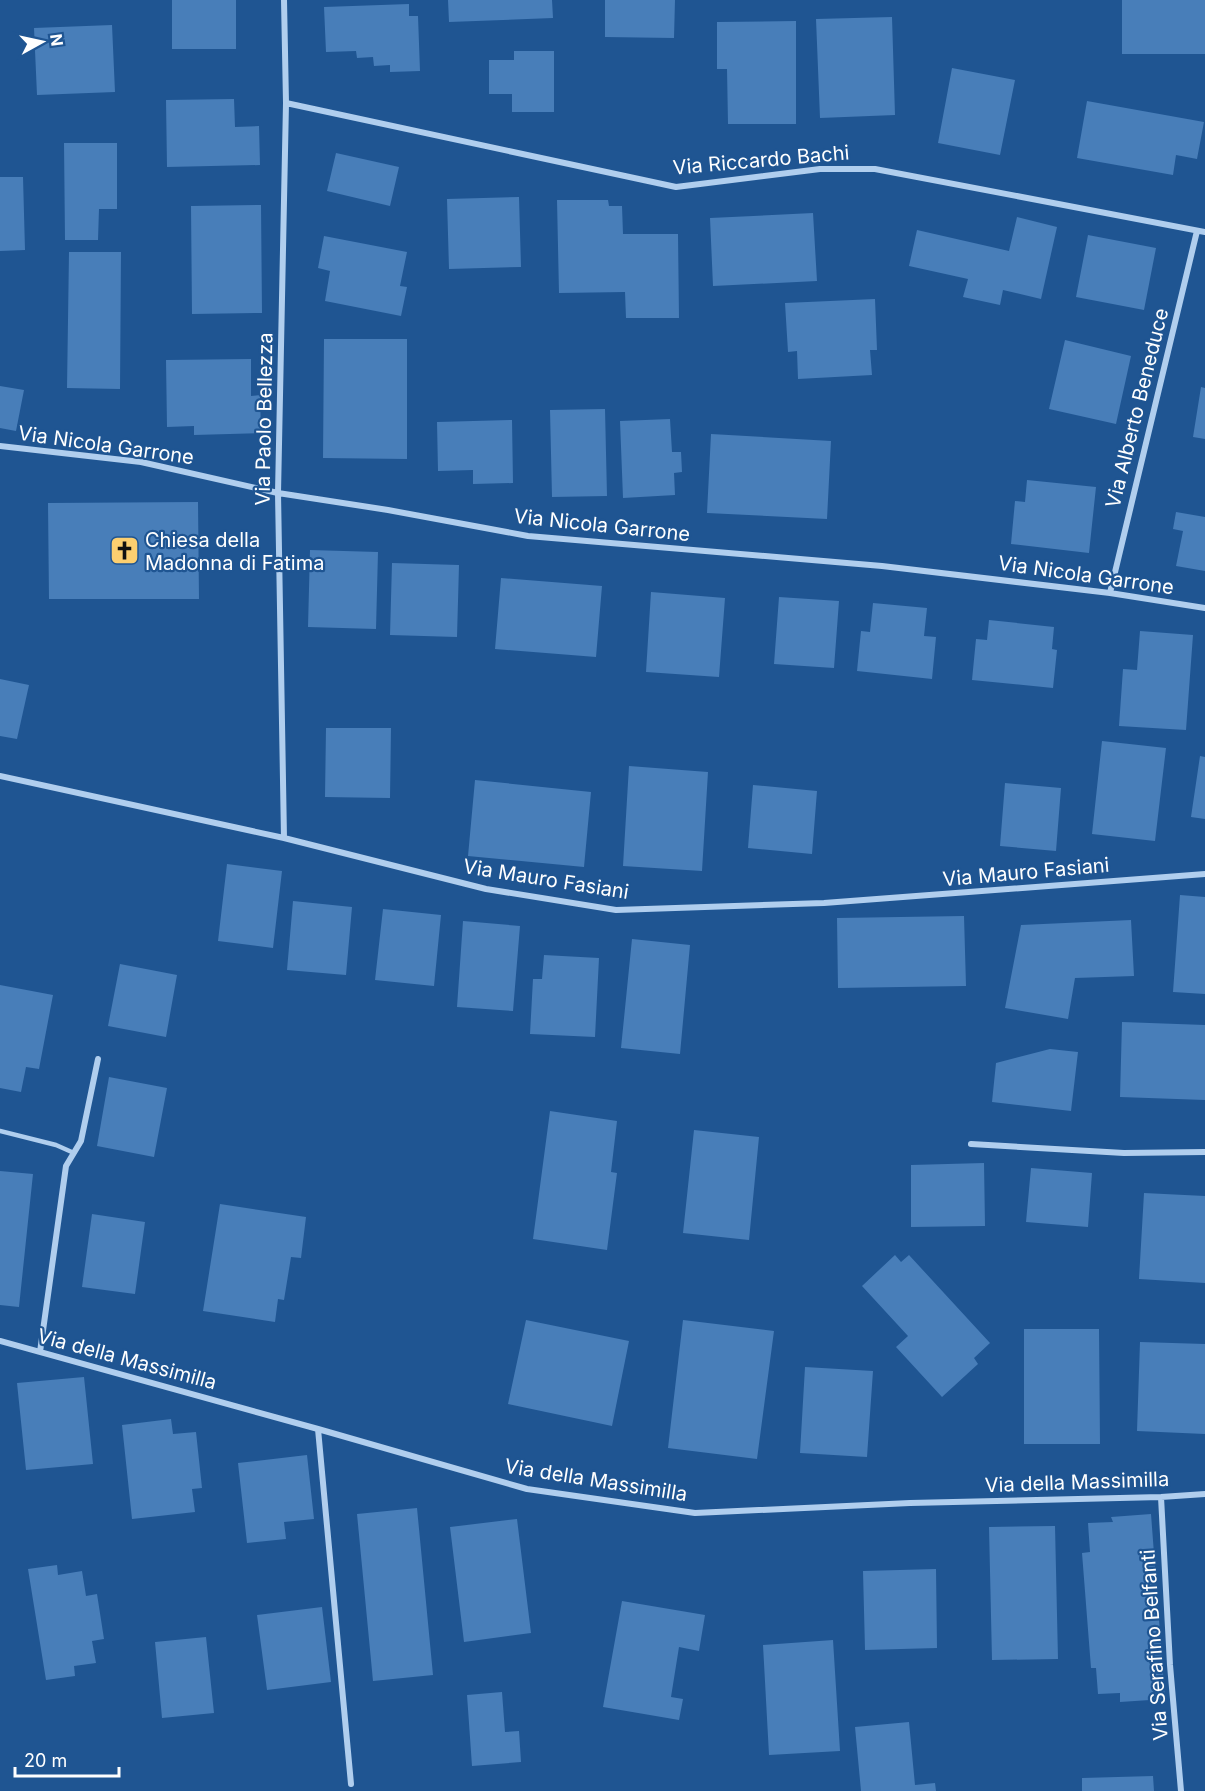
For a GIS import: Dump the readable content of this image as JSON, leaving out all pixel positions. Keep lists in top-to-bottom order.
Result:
{
  "streets": {
    "street": [
      "Via Riccardo Bachi",
      "Via Alberto Beneduce",
      "Via Paolo Bellezza",
      "Via Nicola Garrone",
      "Via Mauro Fasiani",
      "Via della Massimilla",
      "Via Serafino Belfanti"
    ]
  },
  "crossings": [
    ["Via Riccardo Bachi", "Via Alberto Beneduce"],
    ["Via Riccardo Bachi", "Via Paolo Bellezza"],
    ["Via Alberto Beneduce", "Via Nicola Garrone"],
    ["Via Paolo Bellezza", "Via Nicola Garrone"],
    ["Via Paolo Bellezza", "Via Mauro Fasiani"],
    ["Via della Massimilla", "Via Serafino Belfanti"]
  ],
  "places": {
    "church": ["Chiesa della Madonna di Fatima"]
  },
  "scale_bar": "20 m",
  "north": "right"
}
